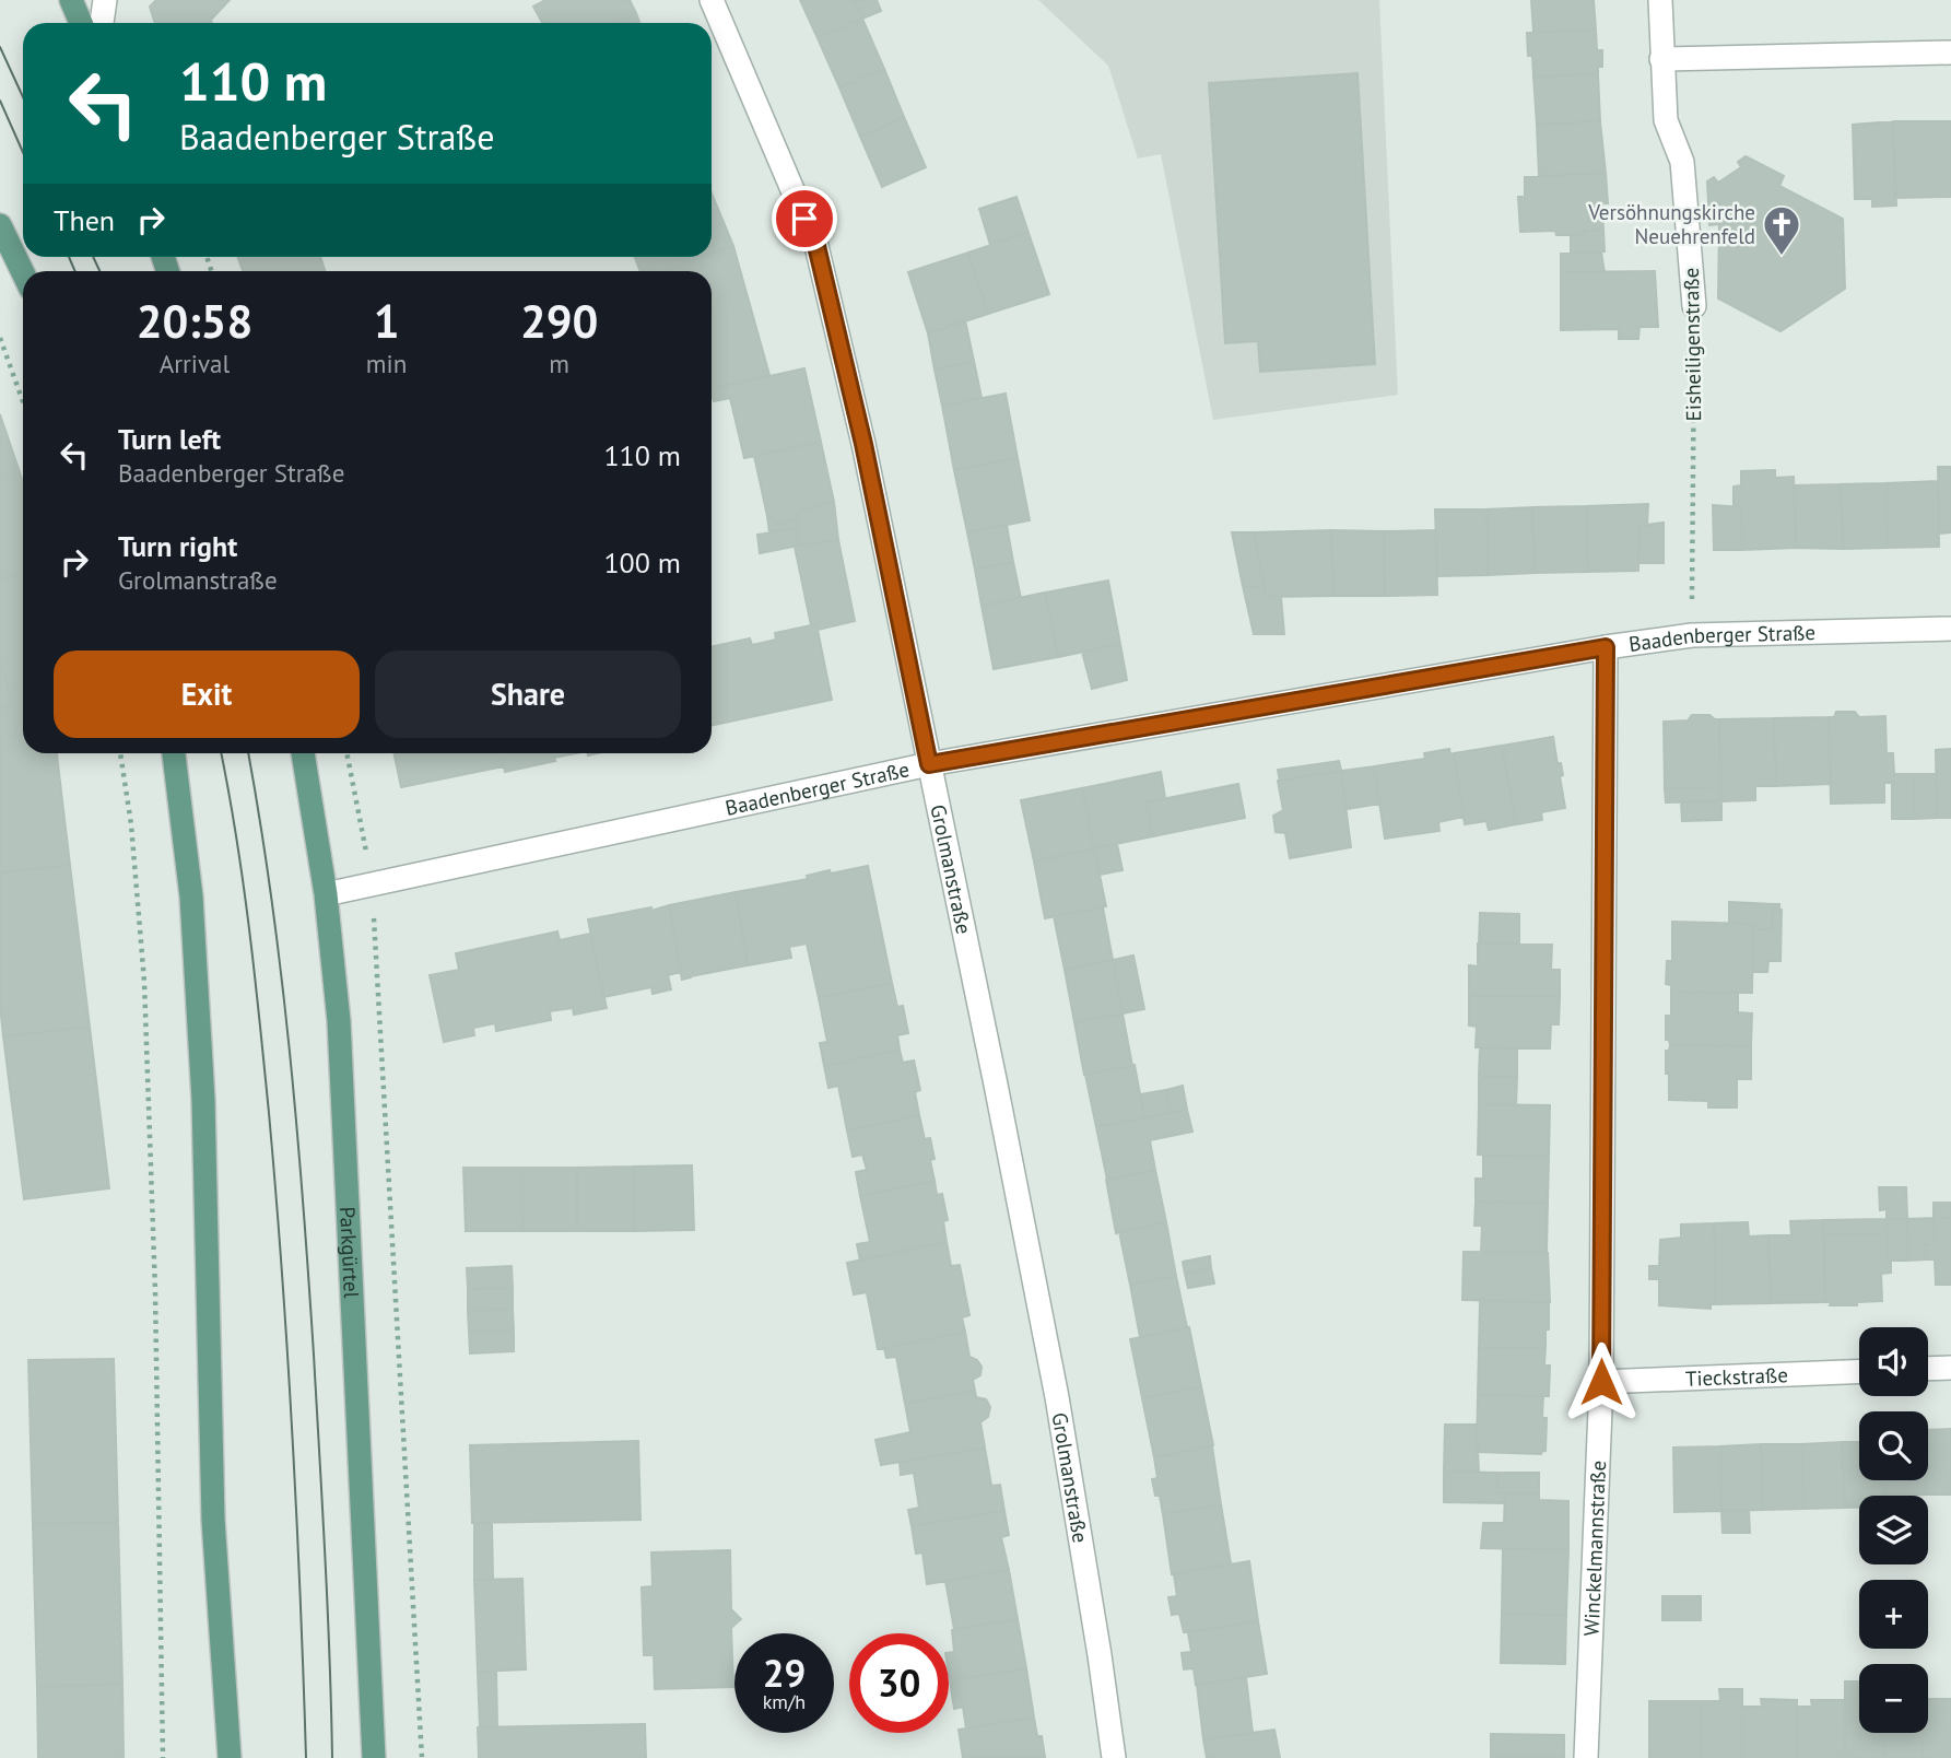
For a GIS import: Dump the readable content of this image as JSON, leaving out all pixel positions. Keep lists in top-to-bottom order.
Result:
{
  "streets": {
    "main road": ["Parkgürtel"],
    "street": [
      "Eisheiligenstraße",
      "Baadenberger Straße",
      "Grolmanstraße",
      "Tieckstraße",
      "Winckelmannstraße"
    ]
  },
  "crossings": [
    ["Eisheiligenstraße", "Baadenberger Straße"],
    ["Baadenberger Straße", "Grolmanstraße"],
    ["Baadenberger Straße", "Parkgürtel"],
    ["Baadenberger Straße", "Winckelmannstraße"],
    ["Tieckstraße", "Winckelmannstraße"]
  ],
  "places": {
    "church": ["Versöhnungskirche Neuehrenfeld"]
  },
  "page": {
    "turn": ["110 m", "Baadenberger Straße"],
    "then": "Then",
    "eta": [
      "20:58",
      "Arrival",
      "1",
      "min",
      "290",
      "m"
    ],
    "list": [
      {
        "name": "Turn left",
        "note": "Baadenberger Straße",
        "value": "110 m"
      },
      {
        "name": "Turn right",
        "note": "Grolmanstraße",
        "value": "100 m"
      }
    ],
    "buttons": ["Exit", "Share"],
    "map_buttons": ["+", "−"],
    "speed": "29 km/h",
    "limit": "30"
  }
}
